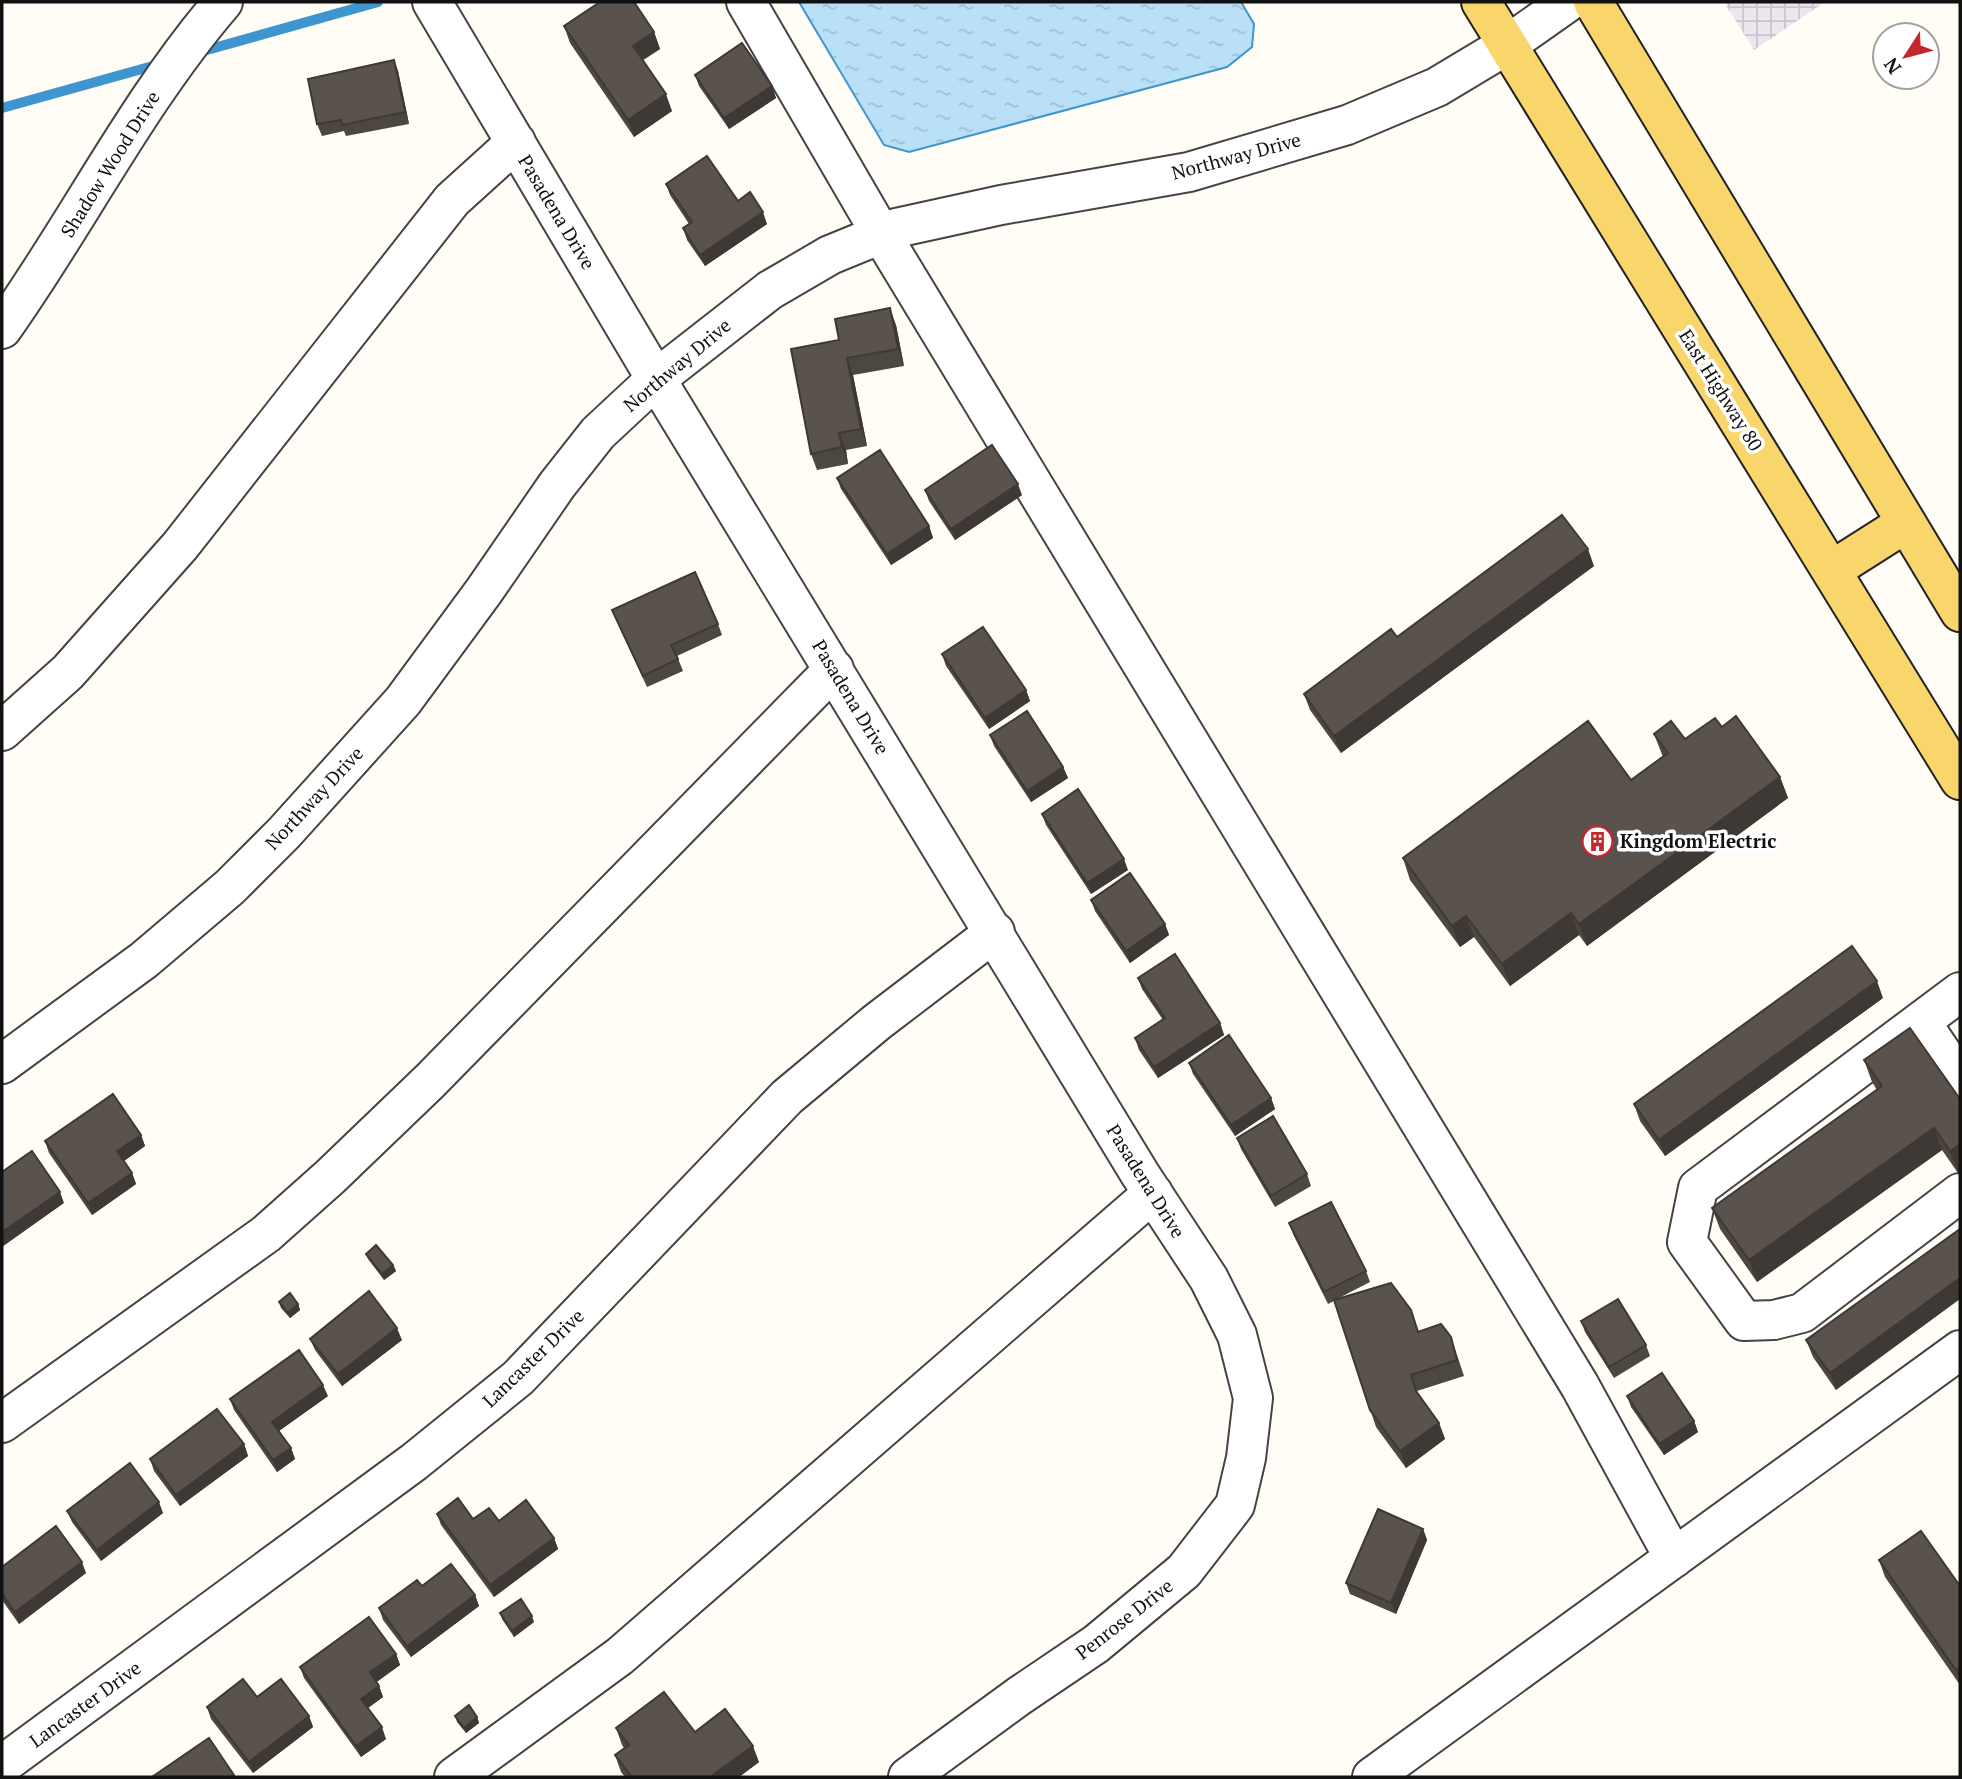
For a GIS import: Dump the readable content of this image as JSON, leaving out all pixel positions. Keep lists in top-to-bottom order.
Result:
{
  "streets": {
    "main road": ["East Highway 80"],
    "street": [
      "Northway Drive",
      "Shadow Wood Drive",
      "Pasadena Drive",
      "Lancaster Drive",
      "Penrose Drive"
    ]
  },
  "crossings": [
    ["Northway Drive", "Pasadena Drive"],
    ["Northway Drive", "East Highway 80"],
    ["Pasadena Drive", "Lancaster Drive"],
    ["Pasadena Drive", "Penrose Drive"]
  ],
  "places": {
    "building": ["Kingdom Electric"]
  },
  "north": "bottom left"
}
